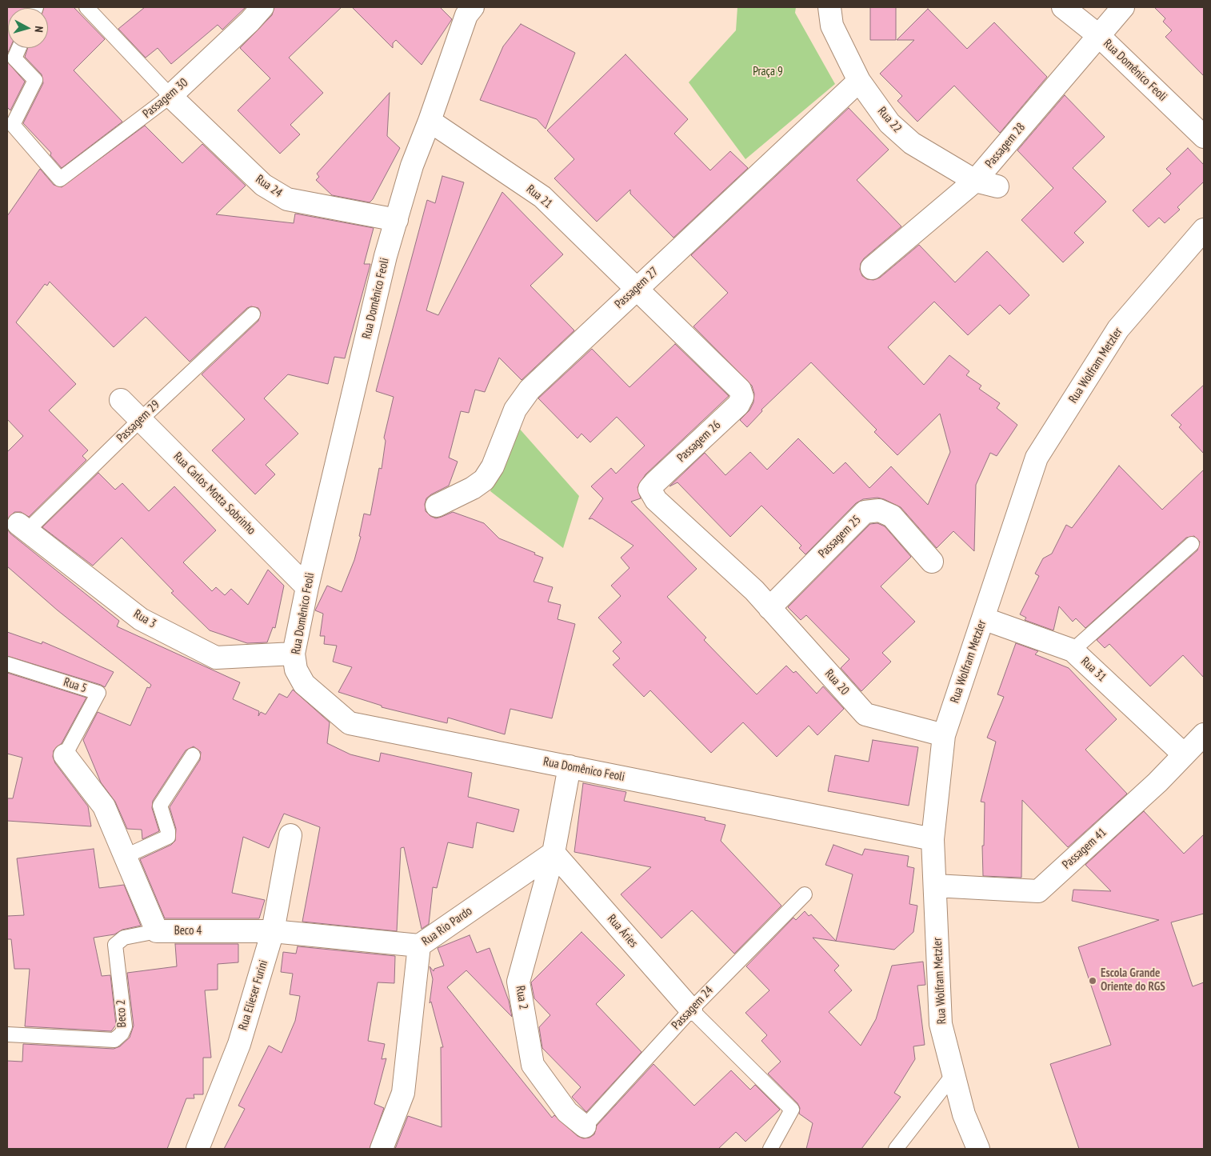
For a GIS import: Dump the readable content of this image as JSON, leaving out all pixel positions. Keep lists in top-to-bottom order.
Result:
{
  "streets": {
    "street": [
      "Rua Domênico Feoli",
      "Passagem 30",
      "Rua 22",
      "Passagem 28",
      "Rua 24",
      "Rua 21",
      "Passagem 27",
      "Rua Wolfram Metzler",
      "Passagem 26",
      "Rua Carlos Motta Sobrinho",
      "Passagem 25",
      "Rua 3",
      "Rua 31",
      "Rua 20",
      "Passagem 41",
      "Rua Rio Pardo",
      "Beco 4",
      "Rua Áries",
      "Rua Elieser Furini",
      "Rua 2"
    ],
    "lane": [
      "Passagem 29",
      "Rua 5",
      "Passagem 24",
      "Beco 2"
    ]
  },
  "crossings": [
    ["Rua Domênico Feoli", "Passagem 28"],
    ["Rua Domênico Feoli", "Rua 24"],
    ["Rua Domênico Feoli", "Rua 21"],
    ["Rua Domênico Feoli", "Rua Wolfram Metzler"],
    ["Rua Domênico Feoli", "Rua Carlos Motta Sobrinho"],
    ["Rua Domênico Feoli", "Rua 3"],
    ["Passagem 30", "Rua 24"],
    ["Rua 22", "Passagem 28"],
    ["Rua 22", "Passagem 27"],
    ["Rua 21", "Passagem 27"],
    ["Rua 21", "Passagem 26"],
    ["Passagem 27", "Passagem 26"],
    ["Rua Wolfram Metzler", "Rua 31"],
    ["Rua Wolfram Metzler", "Rua 20"],
    ["Rua Wolfram Metzler", "Passagem 41"],
    ["Passagem 29", "Rua Carlos Motta Sobrinho"],
    ["Passagem 29", "Rua 3"],
    ["Passagem 26", "Rua 20"],
    ["Passagem 25", "Rua 20"],
    ["Rua 31", "Passagem 41"],
    ["Rua 5", "Beco 4"],
    ["Rua Rio Pardo", "Beco 4"],
    ["Rua Rio Pardo", "Rua Áries"],
    ["Rua Rio Pardo", "Rua 2"],
    ["Beco 4", "Rua Elieser Furini"],
    ["Beco 4", "Beco 2"],
    ["Rua Áries", "Rua 2"],
    ["Rua Áries", "Passagem 24"],
    ["Rua 2", "Passagem 24"]
  ],
  "parks": ["Praça 9"],
  "places": ["Escola Grande Oriente do RGS"],
  "north": "right"
}
